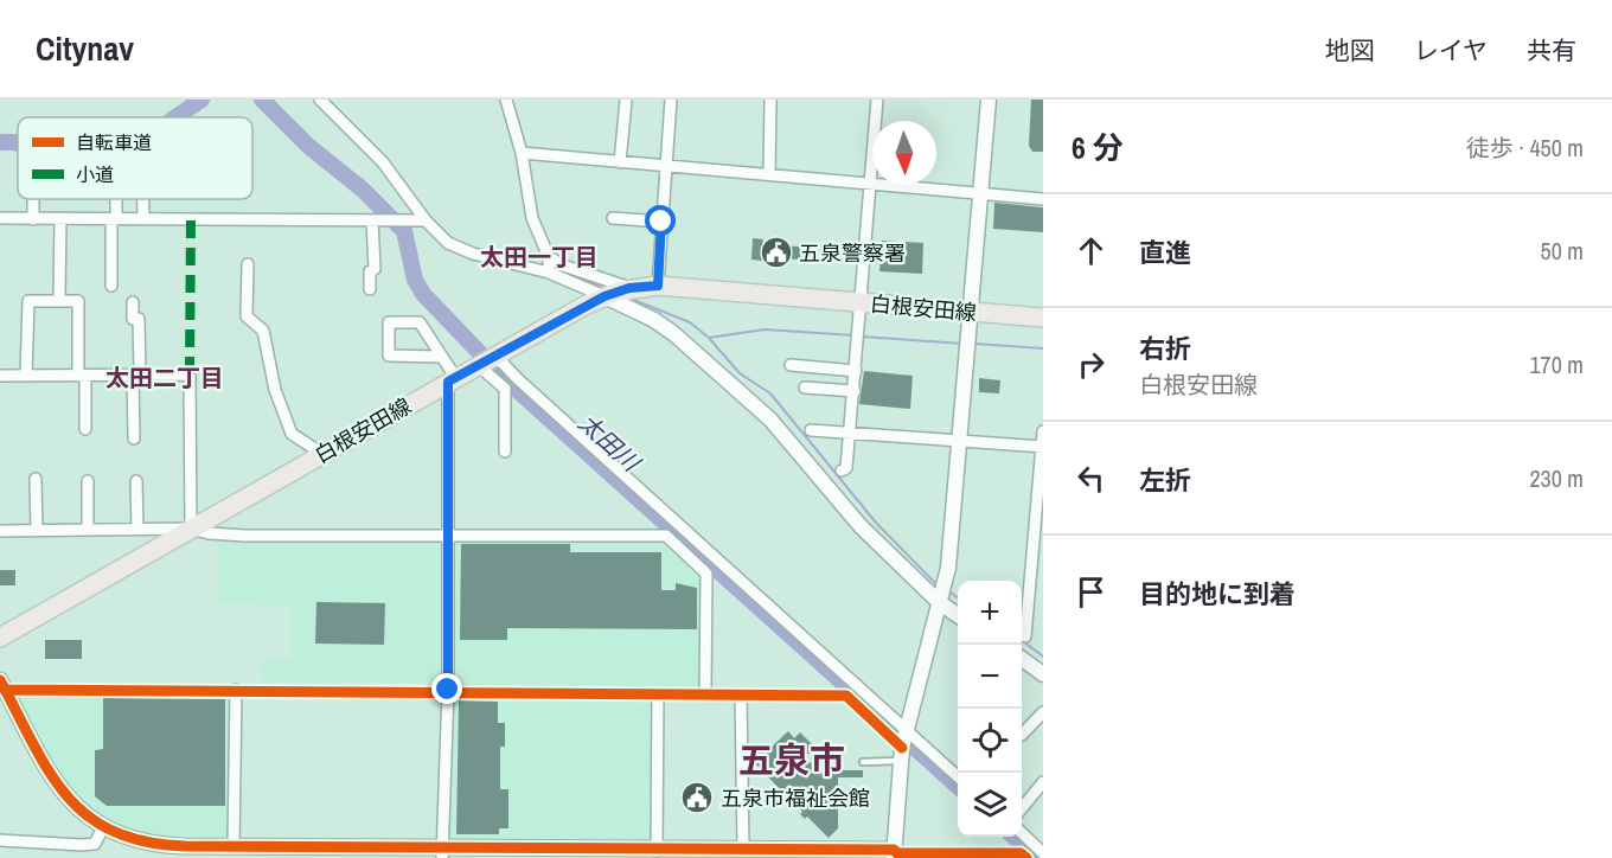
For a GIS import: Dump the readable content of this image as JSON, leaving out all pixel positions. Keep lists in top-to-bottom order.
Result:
{
  "streets": {
    "main road": ["白根安田線"]
  },
  "districts": ["太田一丁目", "太田二丁目", "五泉市"],
  "water": ["太田川"],
  "places": {
    "public building": ["五泉警察署", "五泉市福祉会館"]
  },
  "legend": ["自転車道", "小道"],
  "north": "bottom",
  "page": {
    "header": "Citynav",
    "nav": ["地図", "レイヤ", "共有"],
    "heading": ["6 分", "徒歩 · 450 m"],
    "list": [
      ["直進", "50 m"],
      ["右折", "白根安田線", "170 m"],
      ["左折", "230 m"],
      "目的地に到着"
    ],
    "map_buttons": ["+", "−"]
  }
}
